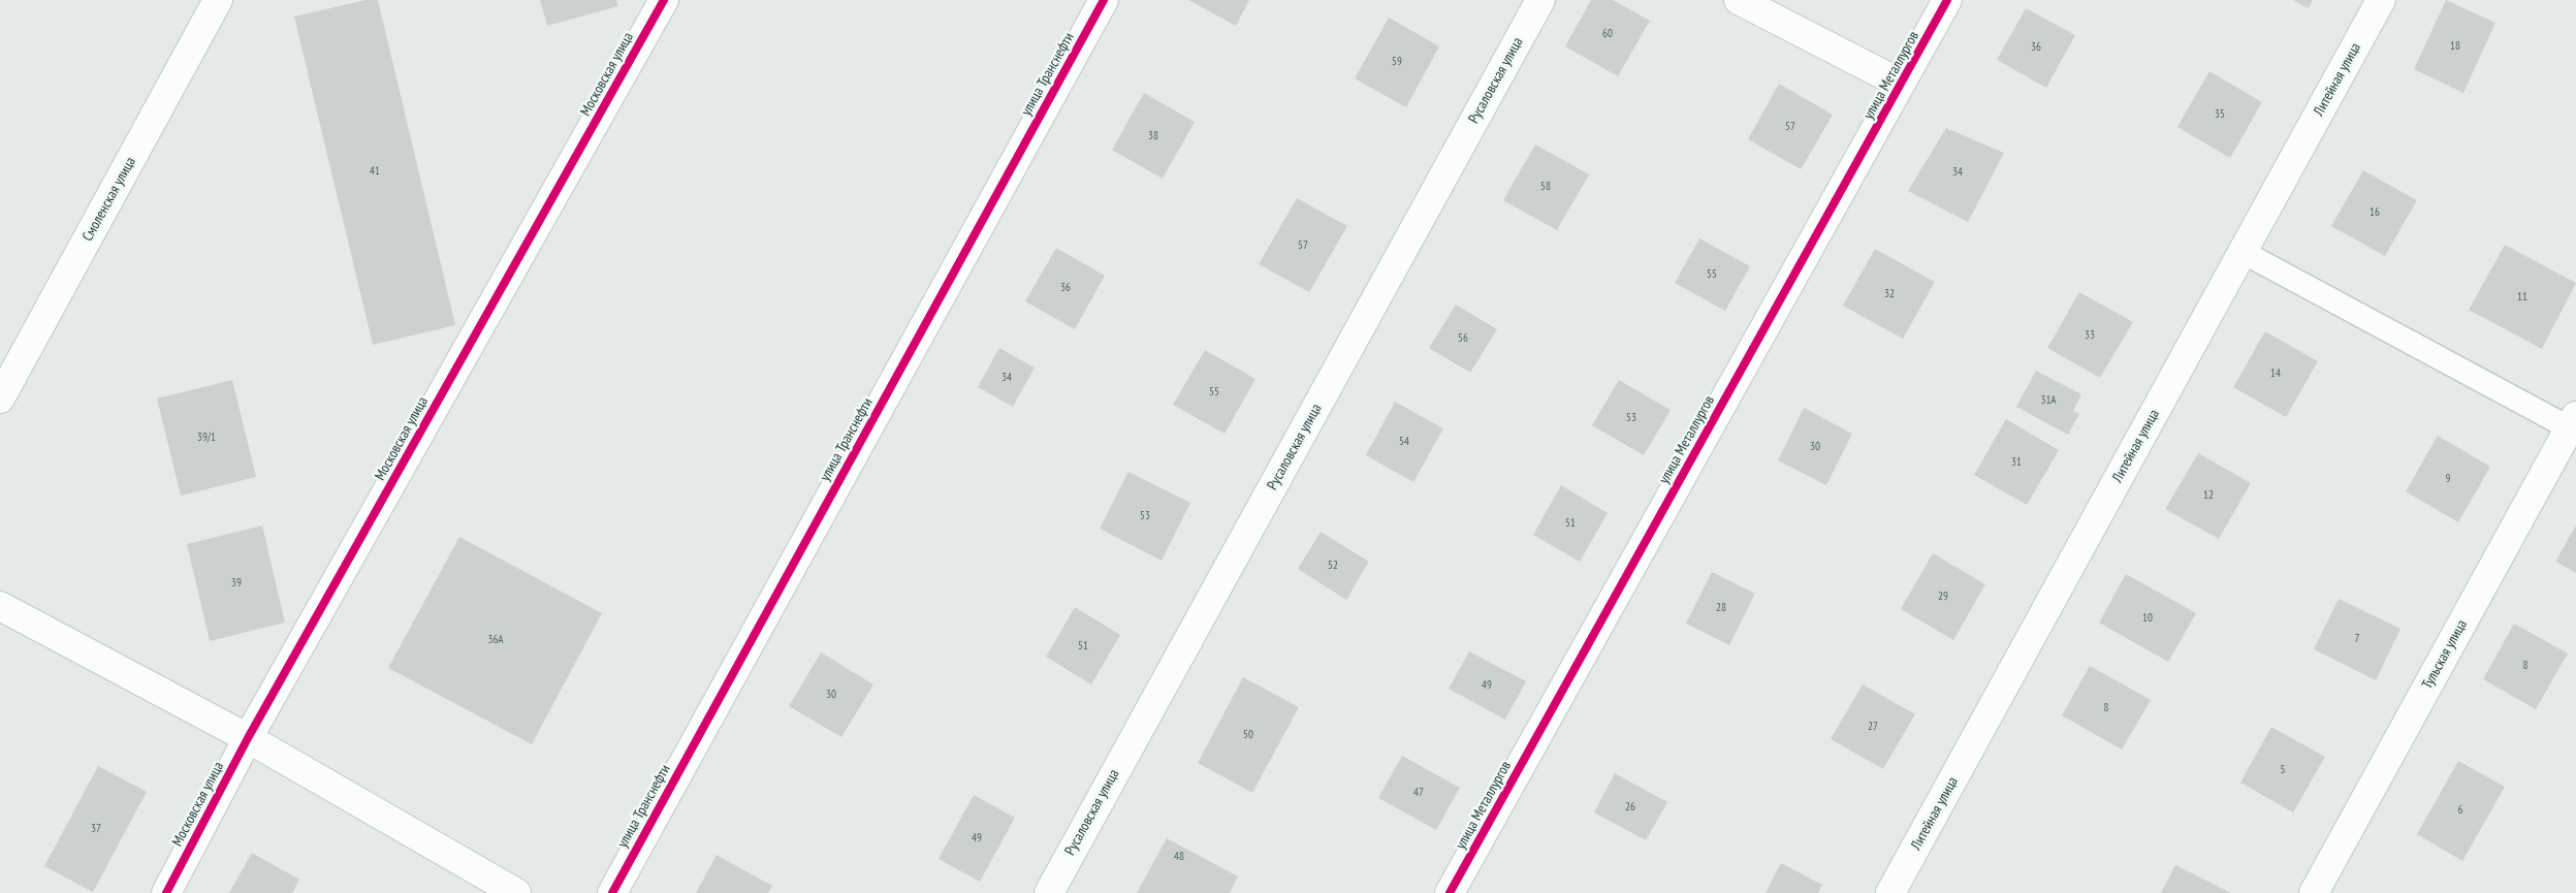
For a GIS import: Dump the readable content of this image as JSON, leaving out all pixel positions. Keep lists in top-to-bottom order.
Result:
{
  "streets": {
    "street": [
      "Московская улица",
      "улица Транснефти",
      "улица Металлургов",
      "Литейная улица",
      "Русаловская улица",
      "Смоленская улица",
      "Тульская улица"
    ]
  },
  "house_numbers": [
    "60",
    "18",
    "36",
    "59",
    "35",
    "57",
    "38",
    "41",
    "34",
    "58",
    "16",
    "57",
    "55",
    "36",
    "32",
    "11",
    "33",
    "56",
    "14",
    "34",
    "55",
    "31А",
    "53",
    "39/1",
    "54",
    "30",
    "31",
    "9",
    "12",
    "53",
    "51",
    "52",
    "39",
    "29",
    "28",
    "10",
    "7",
    "36А",
    "51",
    "8",
    "49",
    "30",
    "8",
    "27",
    "50",
    "5",
    "47",
    "26",
    "6",
    "37",
    "49",
    "48"
  ]
}
